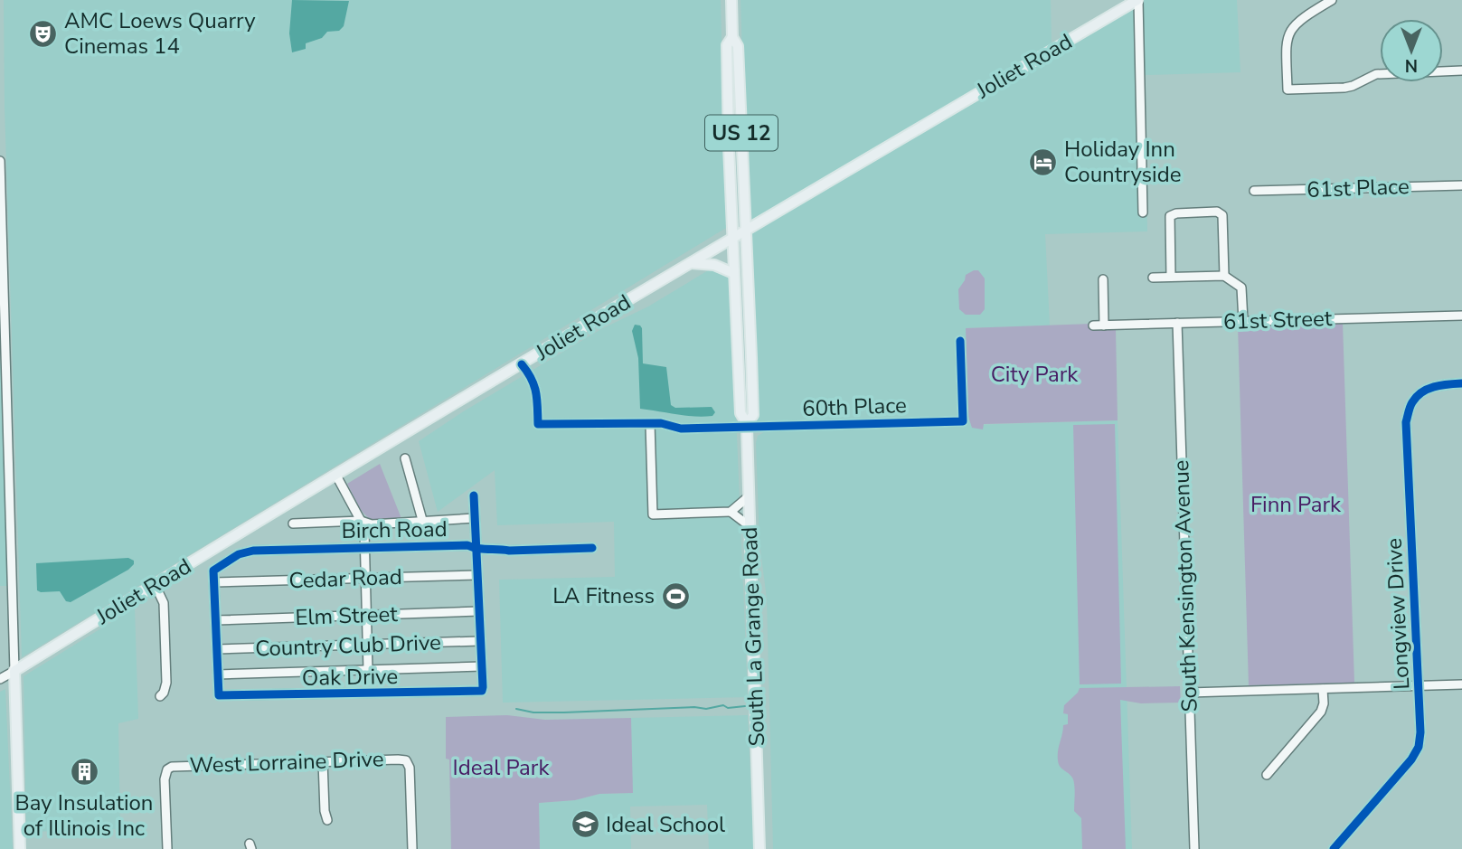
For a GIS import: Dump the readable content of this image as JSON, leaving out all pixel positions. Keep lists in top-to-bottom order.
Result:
{
  "streets": {
    "main road": ["Joliet Road", "US 12", "South La Grange Road"],
    "street": [
      "61st Place",
      "61st Street",
      "60th Place",
      "Birch Road",
      "Cedar Road",
      "South Kensington Avenue",
      "Longview Drive",
      "Elm Street",
      "Country Club Drive",
      "Oak Drive",
      "West Lorraine Drive"
    ]
  },
  "crossings": [
    ["Joliet Road", "South La Grange Road"],
    ["61st Street", "South Kensington Avenue"],
    ["60th Place", "South La Grange Road"],
    ["Birch Road", "Cedar Road"]
  ],
  "parks": ["City Park", "Finn Park", "Ideal Park"],
  "places": {
    "theatre": ["AMC Loews Quarry Cinemas 14"],
    "hotel": ["Holiday Inn Countryside"],
    "sports": ["LA Fitness"],
    "building": ["Bay Insulation of Illinois Inc"],
    "school or university": ["Ideal School"]
  },
  "north": "bottom"
}
